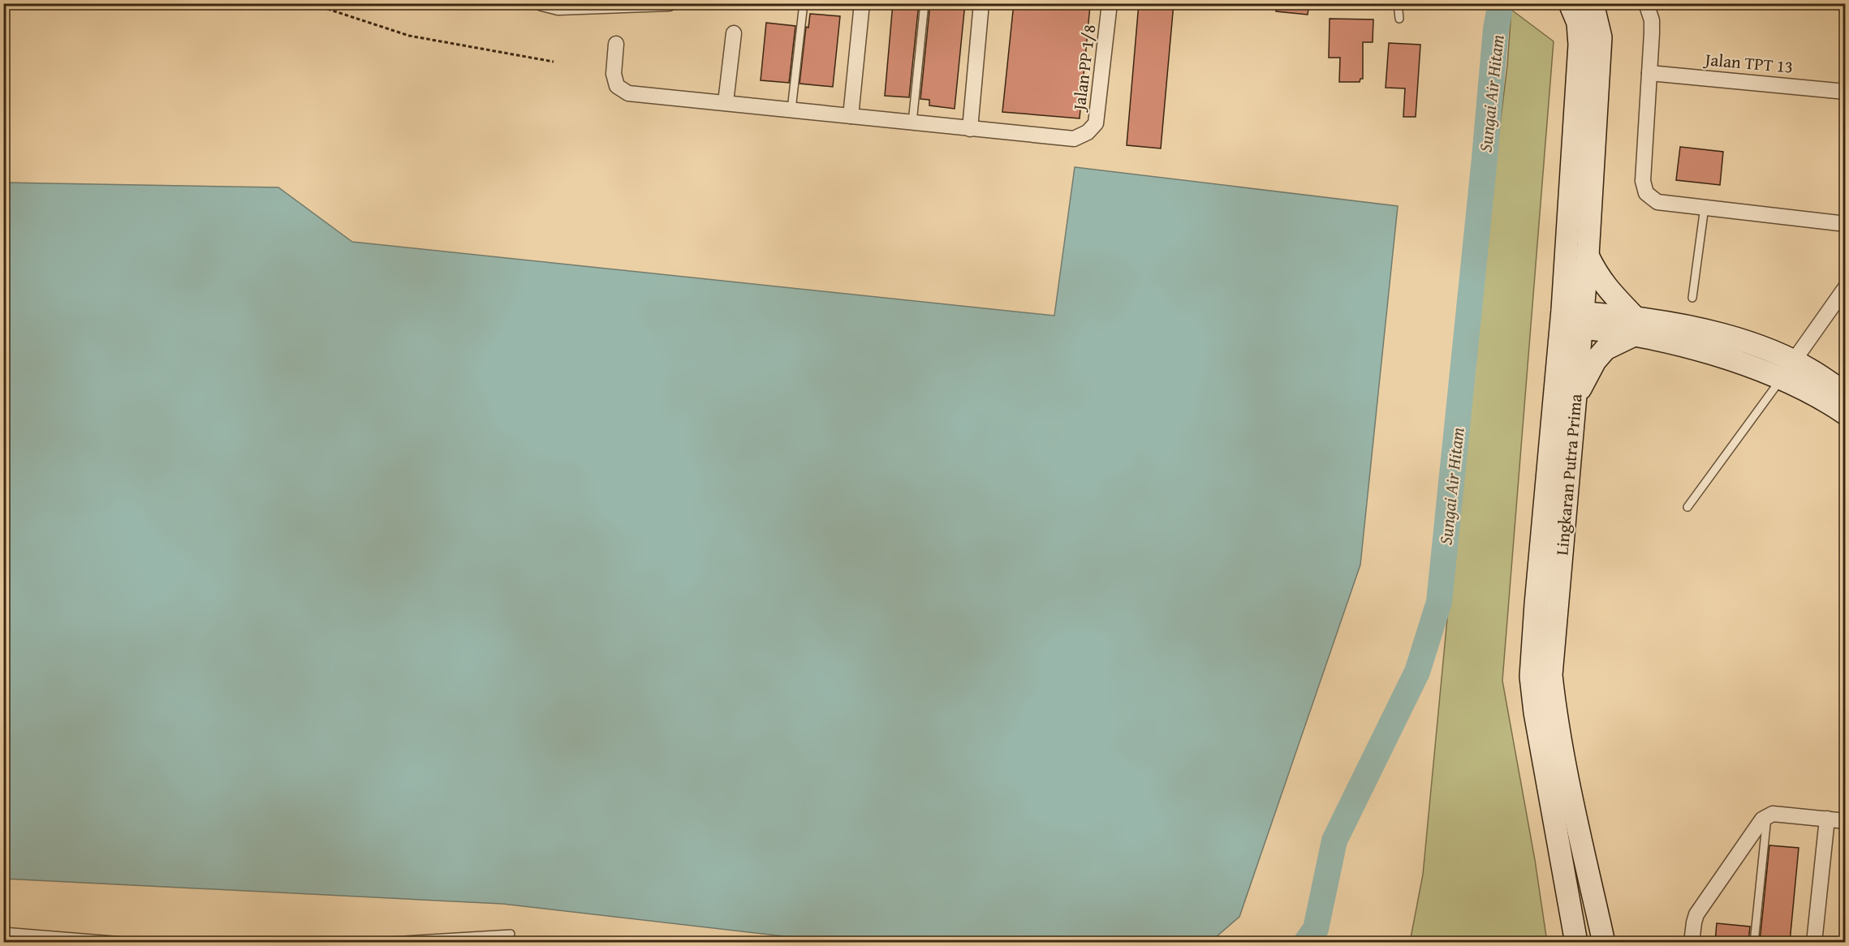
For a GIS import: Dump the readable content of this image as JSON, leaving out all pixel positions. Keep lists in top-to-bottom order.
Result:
{
  "streets": {
    "main road": ["Lingkaran Putra Prima"],
    "street": ["Jalan TPT 13", "Jalan PP 1/8"]
  },
  "water": ["Sungai Air Hitam"]
}
